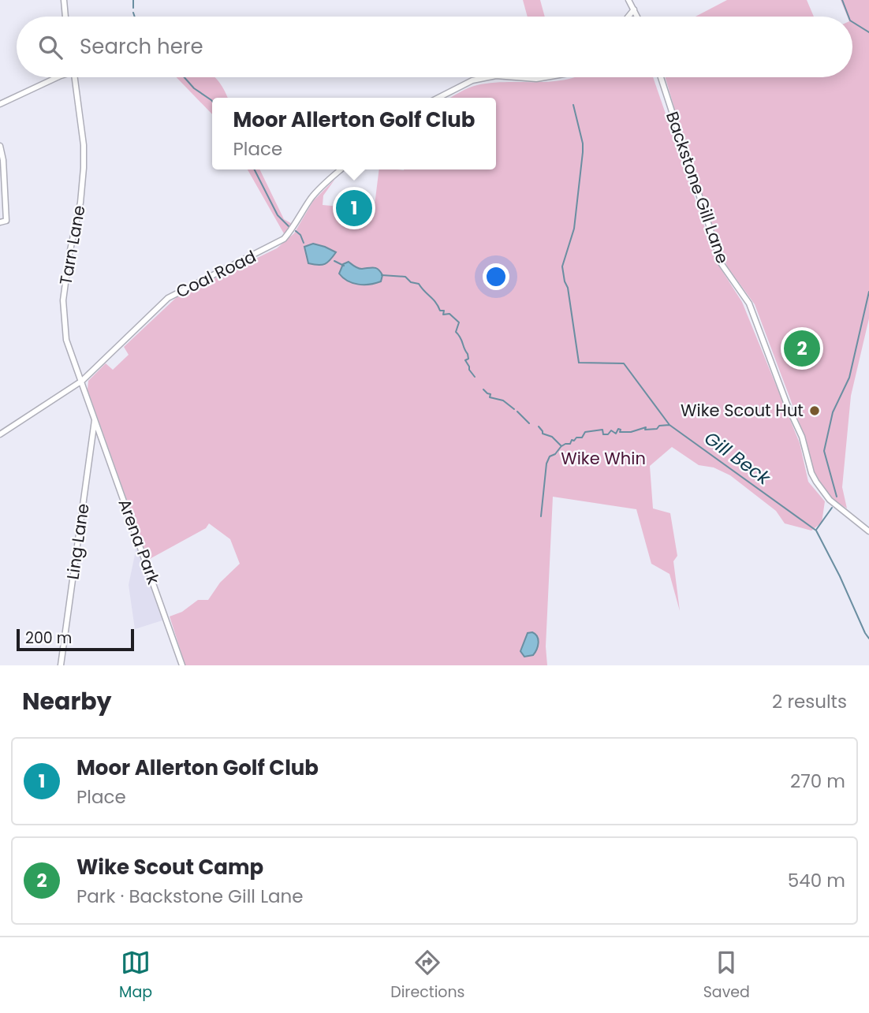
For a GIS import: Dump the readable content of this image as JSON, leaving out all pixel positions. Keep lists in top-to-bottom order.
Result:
{
  "streets": {
    "street": [
      "Backstone Gill Lane",
      "Tarn Lane",
      "Coal Road",
      "Ling Lane",
      "Arena Park"
    ]
  },
  "crossings": [
    ["Tarn Lane", "Coal Road"],
    ["Tarn Lane", "Ling Lane"],
    ["Tarn Lane", "Arena Park"],
    ["Ling Lane", "Arena Park"]
  ],
  "water": ["Gill Beck"],
  "parks": ["Wike Whin"],
  "places": ["Wike Scout Hut"],
  "scale_bar": "200 m",
  "page": {
    "search": "Search here",
    "popup": ["Moor Allerton Golf Club", "Place"],
    "pins": ["1", "2"],
    "scale": "200 m",
    "heading": ["Nearby", "2 results"],
    "list": [
      {
        "mark": "1",
        "name": "Moor Allerton Golf Club",
        "note": "Place",
        "value": "270 m"
      },
      {
        "mark": "2",
        "name": "Wike Scout Camp",
        "note": "Park · Backstone Gill Lane",
        "value": "540 m"
      }
    ],
    "nav": ["Map", "Directions", "Saved"]
  }
}
